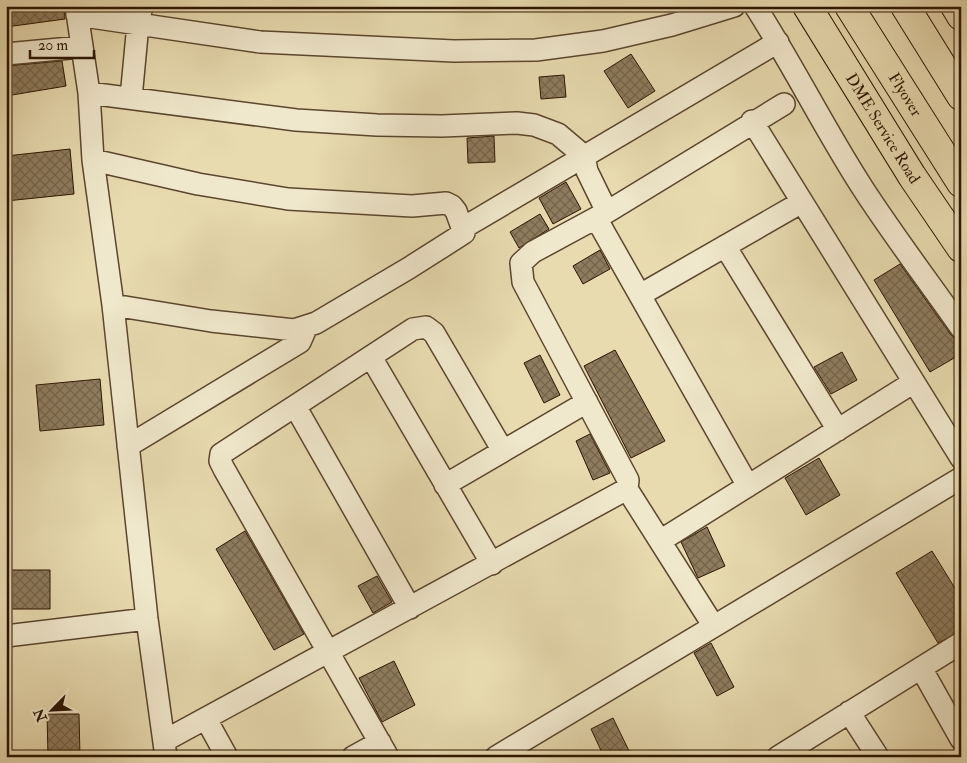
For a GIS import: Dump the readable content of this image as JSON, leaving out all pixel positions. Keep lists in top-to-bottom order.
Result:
{
  "streets": {
    "main road": ["Flyover", "DME Service Road"]
  },
  "scale_bar": "20 m",
  "north": "bottom left"
}
